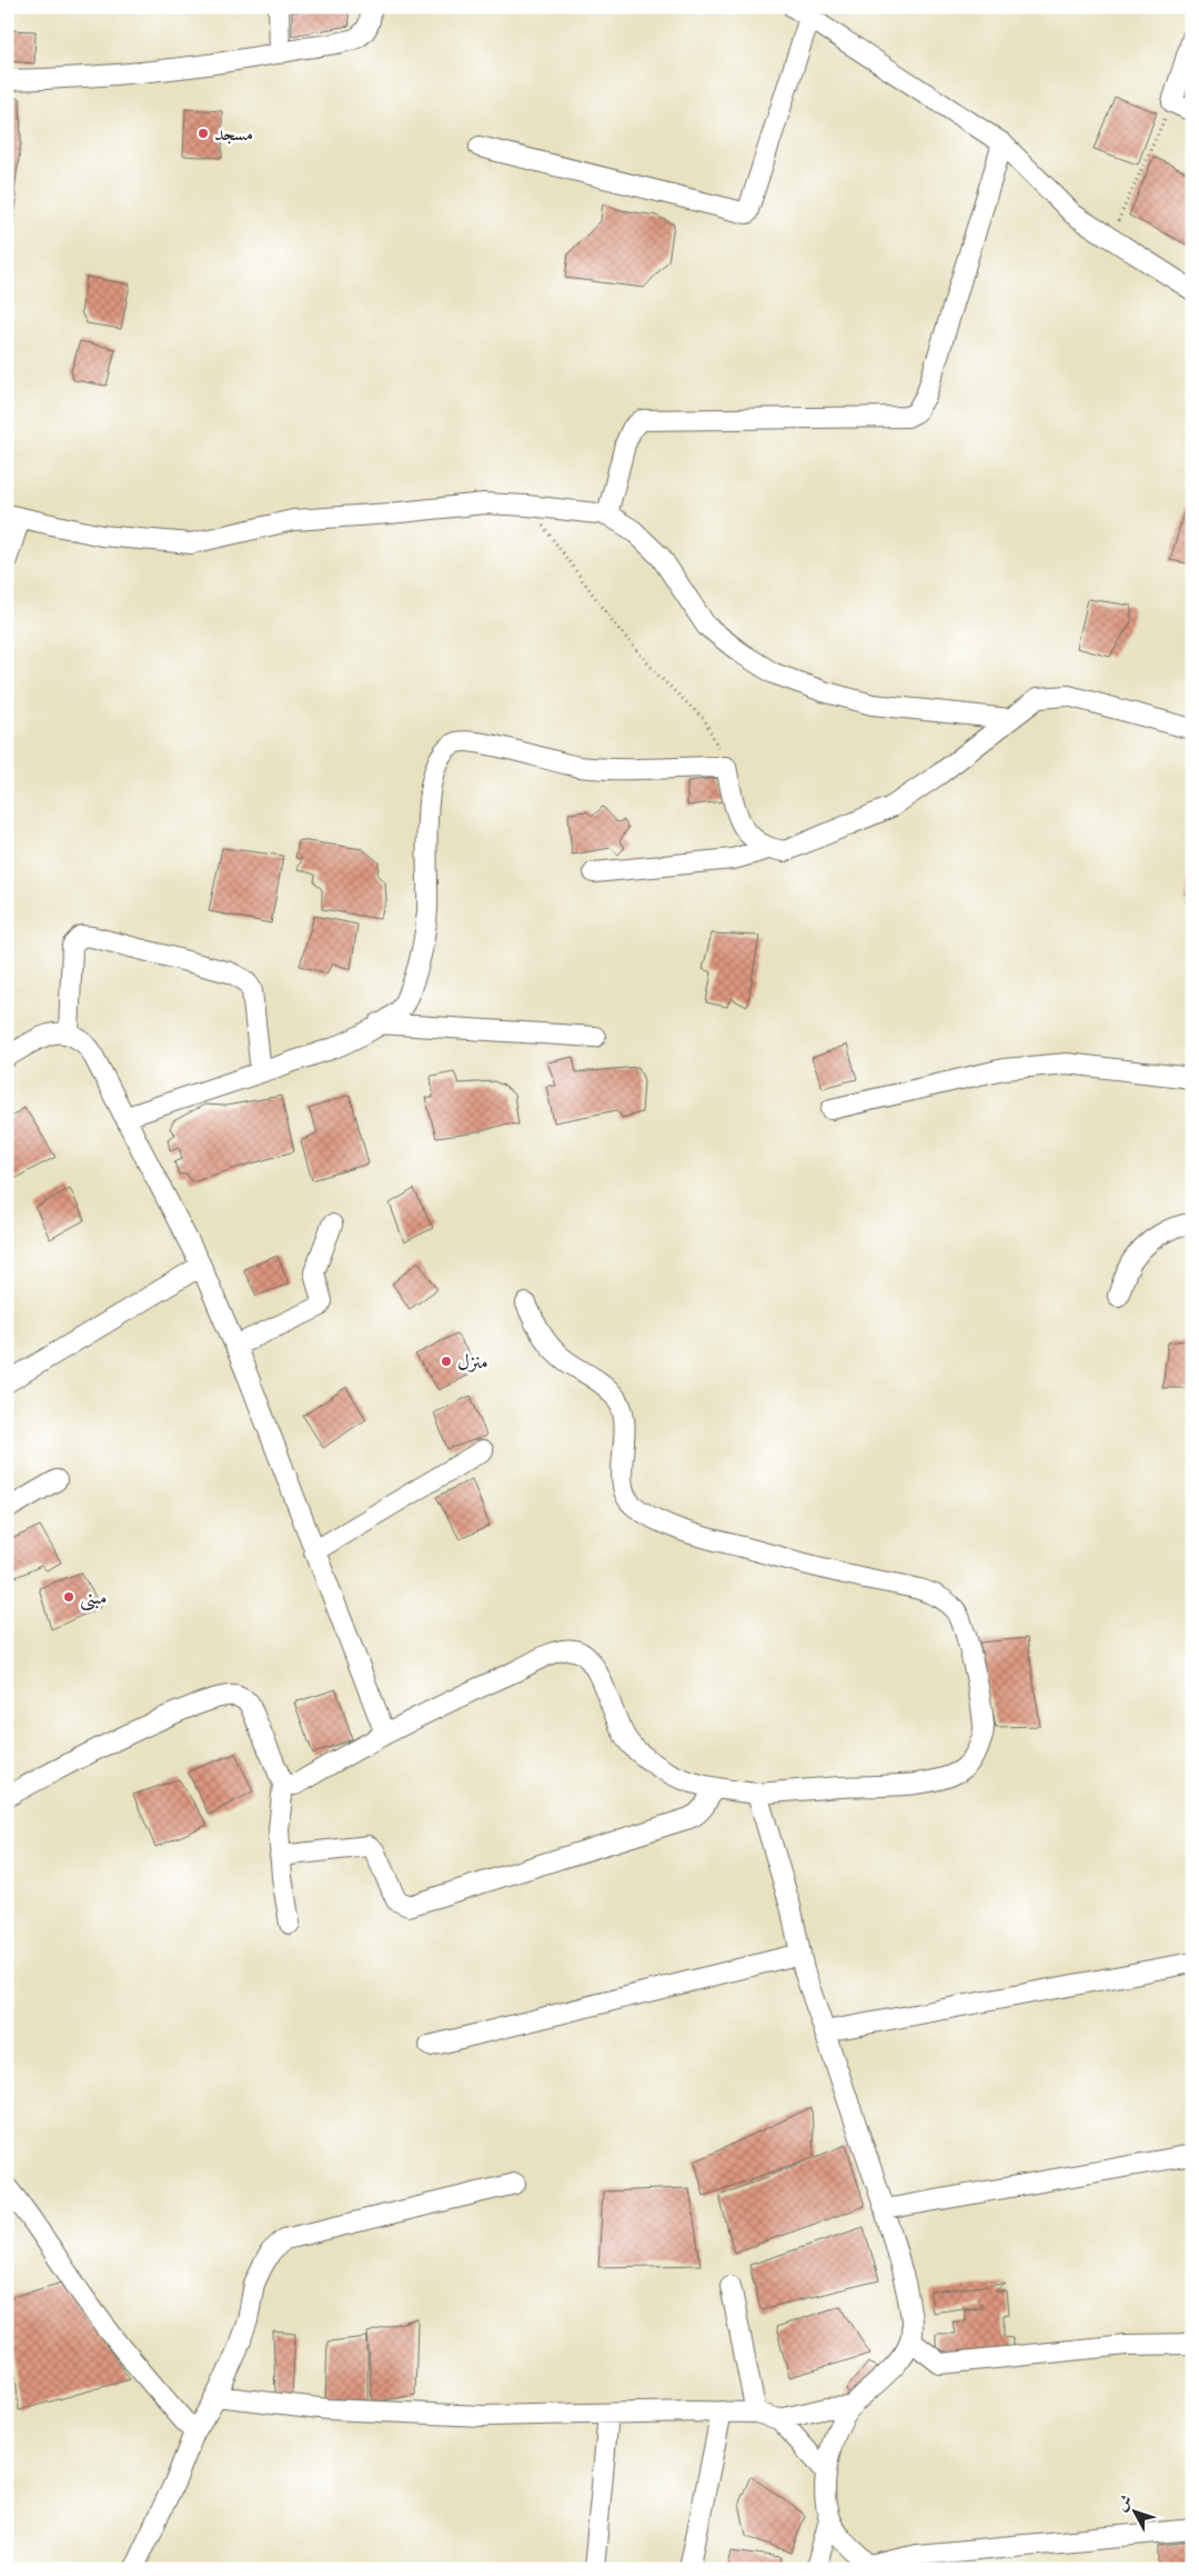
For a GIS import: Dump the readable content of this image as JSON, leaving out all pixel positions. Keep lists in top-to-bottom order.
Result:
{
  "places": ["مسجد", "منزل", "مبنى"],
  "north": "top left"
}
